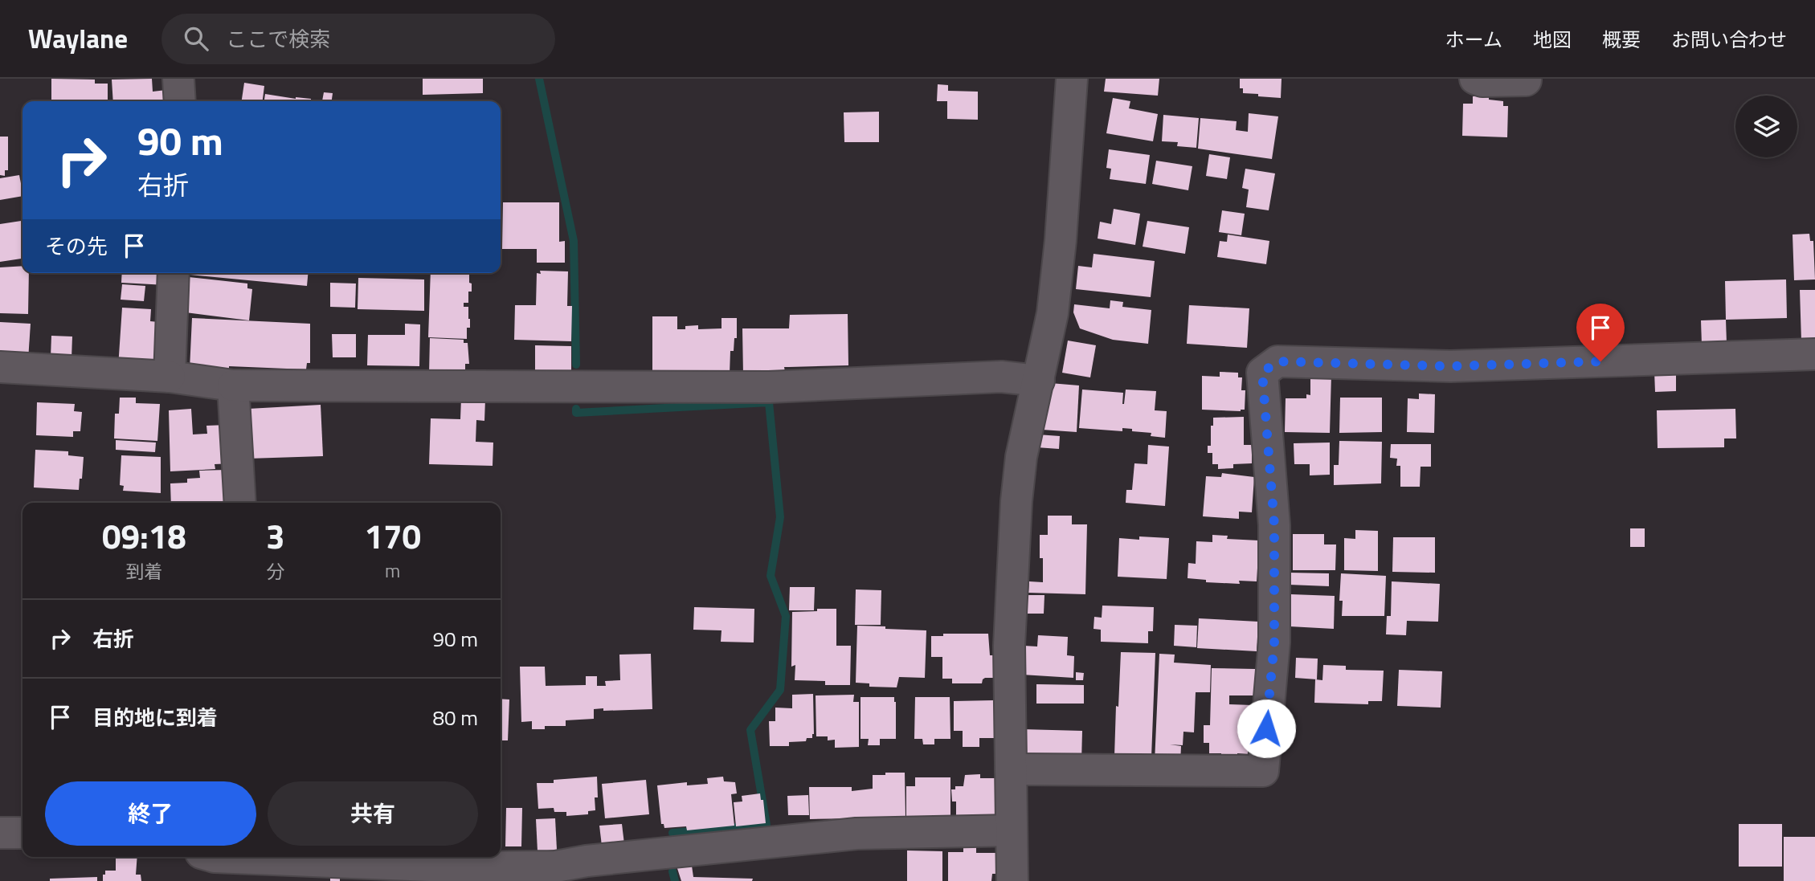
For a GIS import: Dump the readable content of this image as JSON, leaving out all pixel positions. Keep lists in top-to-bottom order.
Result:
{
  "page": {
    "header": "Waylane",
    "search": "ここで検索",
    "nav": [
      "ホーム",
      "地図",
      "概要",
      "お問い合わせ"
    ],
    "turn": ["90 m", "右折"],
    "then": "その先",
    "eta": [
      "09:18",
      "到着",
      "3",
      "分",
      "170",
      "m"
    ],
    "list": [
      {
        "name": "右折",
        "value": "90 m"
      },
      {
        "name": "目的地に到着",
        "value": "80 m"
      }
    ],
    "buttons": ["終了", "共有"]
  }
}
